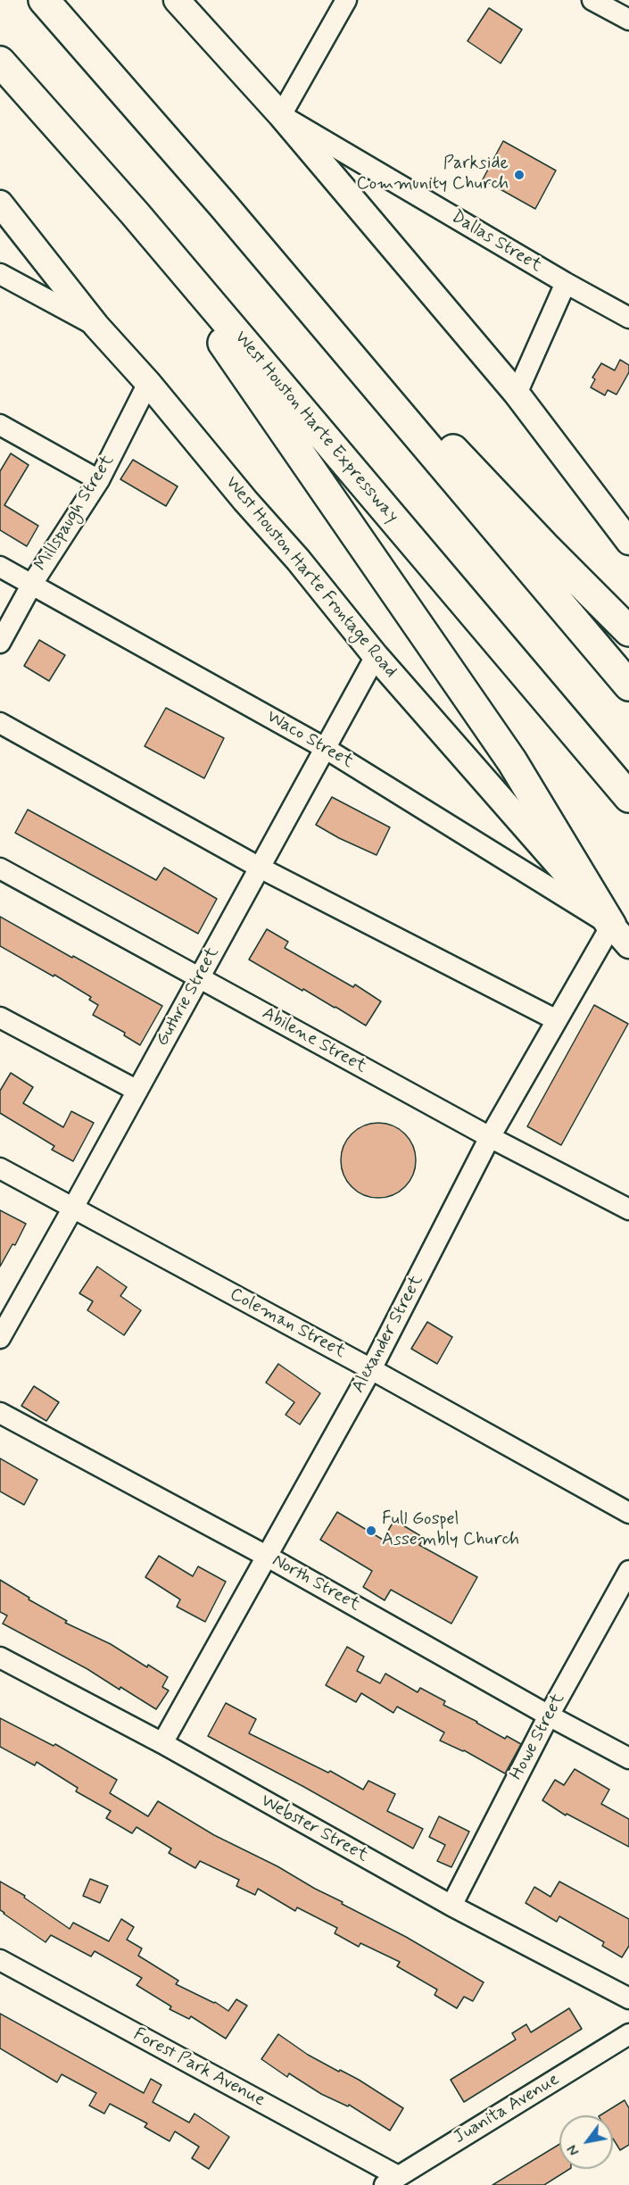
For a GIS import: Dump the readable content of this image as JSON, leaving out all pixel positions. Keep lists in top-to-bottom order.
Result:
{
  "streets": {
    "highway": ["West Houston Harte Expressway"],
    "main road": ["West Houston Harte Frontage Road"],
    "street": [
      "Dallas Street",
      "Millspaugh Street",
      "Waco Street",
      "Guthrie Street",
      "Abilene Street",
      "Coleman Street",
      "Alexander Street",
      "North Street",
      "Howe Street",
      "Webster Street",
      "Forest Park Avenue",
      "Juanita Avenue"
    ]
  },
  "crossings": [
    ["Millspaugh Street", "West Houston Harte Frontage Road"],
    ["Millspaugh Street", "Waco Street"],
    ["West Houston Harte Frontage Road", "Waco Street"],
    ["West Houston Harte Frontage Road", "Guthrie Street"],
    ["West Houston Harte Frontage Road", "Alexander Street"],
    ["Waco Street", "Guthrie Street"],
    ["Waco Street", "Alexander Street"],
    ["Guthrie Street", "Abilene Street"],
    ["Guthrie Street", "Coleman Street"],
    ["Abilene Street", "Alexander Street"],
    ["Coleman Street", "Alexander Street"],
    ["Alexander Street", "North Street"],
    ["Alexander Street", "Webster Street"],
    ["North Street", "Howe Street"],
    ["Howe Street", "Webster Street"],
    ["Forest Park Avenue", "Juanita Avenue"]
  ],
  "places": ["Parkside Community Church", "Full Gospel Assembly Church"],
  "north": "bottom left"
}
